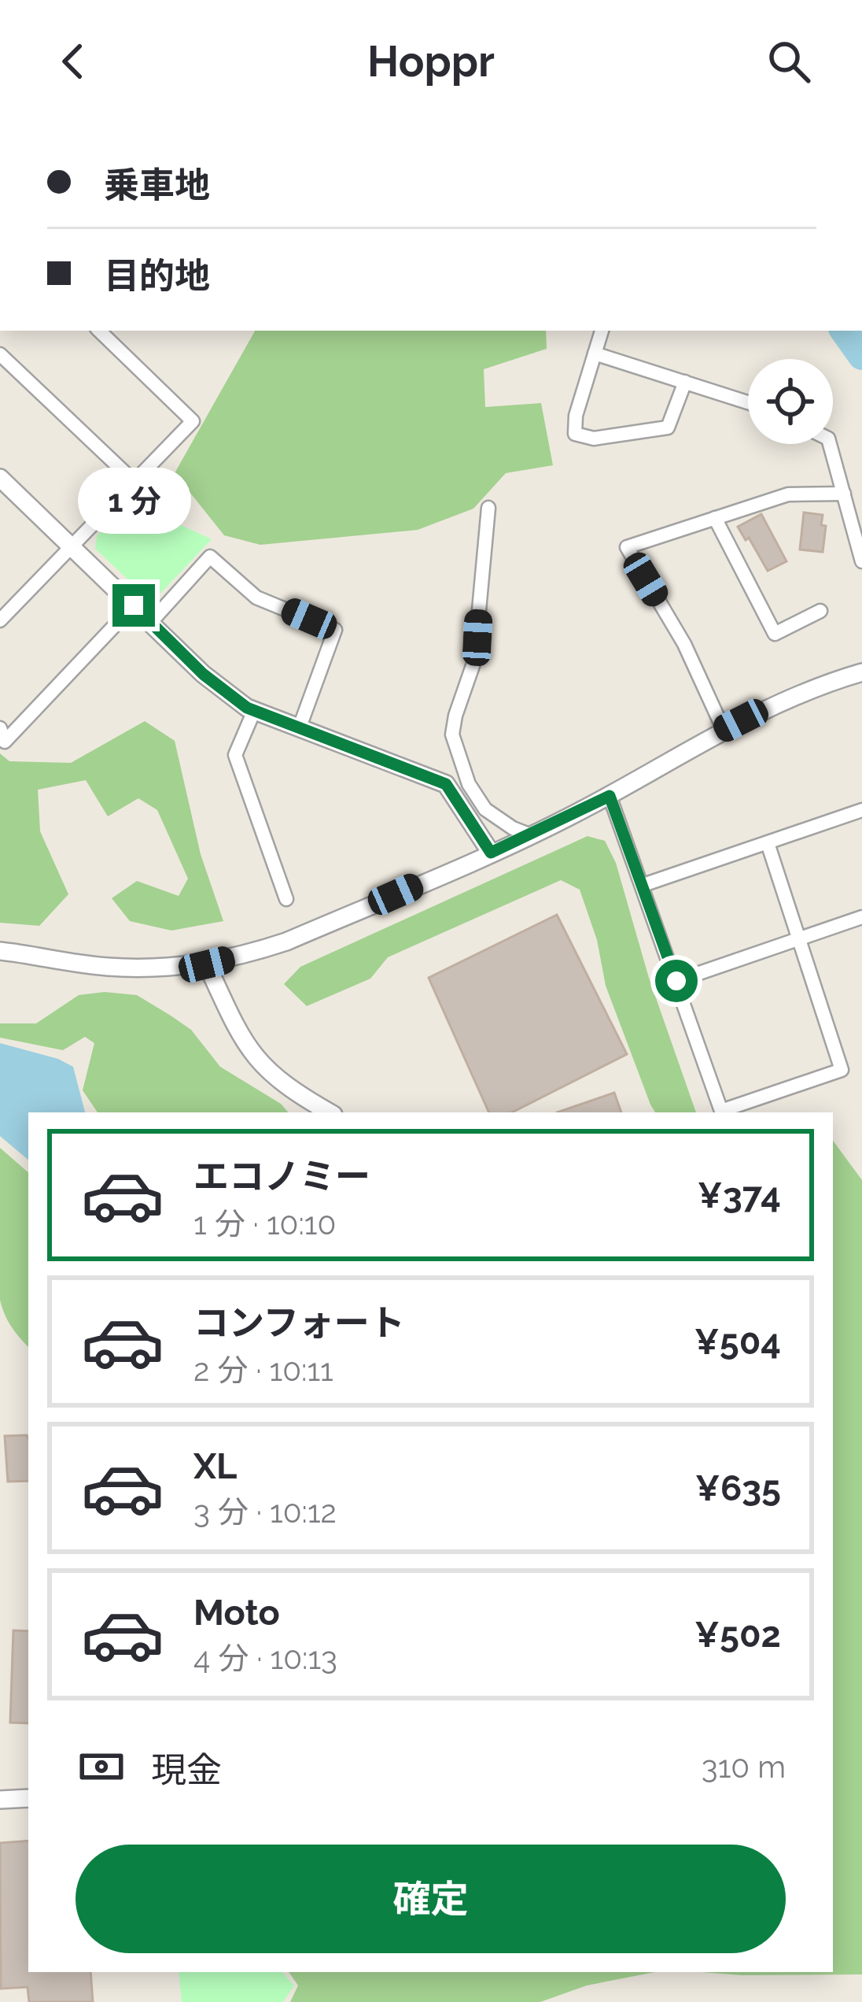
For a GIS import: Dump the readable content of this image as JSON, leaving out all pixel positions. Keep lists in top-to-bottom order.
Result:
{
  "page": {
    "header": "Hoppr",
    "banner": ["乗車地", "目的地"],
    "bubble": "1 分",
    "list": [
      {
        "name": "エコノミー",
        "note": "1 分 · 10:10",
        "value": "¥374"
      },
      {
        "name": "コンフォート",
        "note": "2 分 · 10:11",
        "value": "¥504"
      },
      {
        "name": "XL",
        "note": "3 分 · 10:12",
        "value": "¥635"
      },
      {
        "name": "Moto",
        "note": "4 分 · 10:13",
        "value": "¥502"
      }
    ],
    "pay": ["現金", "310 m"],
    "buttons": "確定"
  }
}
